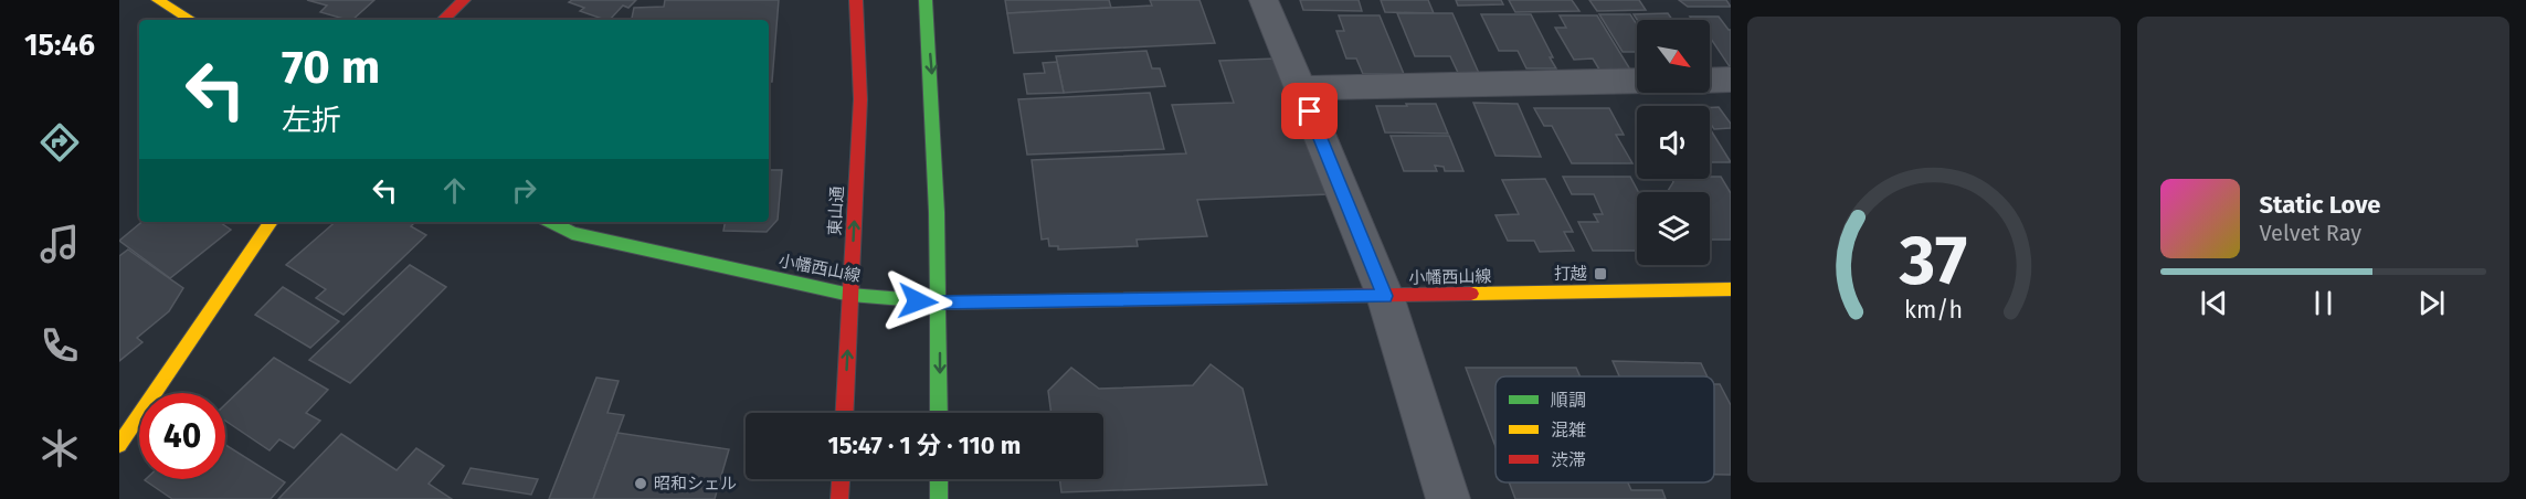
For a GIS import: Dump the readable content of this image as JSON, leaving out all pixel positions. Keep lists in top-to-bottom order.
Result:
{
  "streets": {
    "street": ["東山通", "小幡西山線"]
  },
  "crossings": [
    ["東山通", "小幡西山線"]
  ],
  "places": {
    "transit": ["打越"],
    "other": ["昭和シェル"]
  },
  "legend": ["順調", "混雑", "渋滞"],
  "north": "bottom right",
  "page": {
    "tabs": "15:46",
    "turn": ["70 m", "左折"],
    "song": ["Static Love", "Velvet Ray"],
    "limit": "40",
    "trip": "15:47 · 1 分 · 110 m",
    "gauge": ["37", "km/h"]
  }
}
